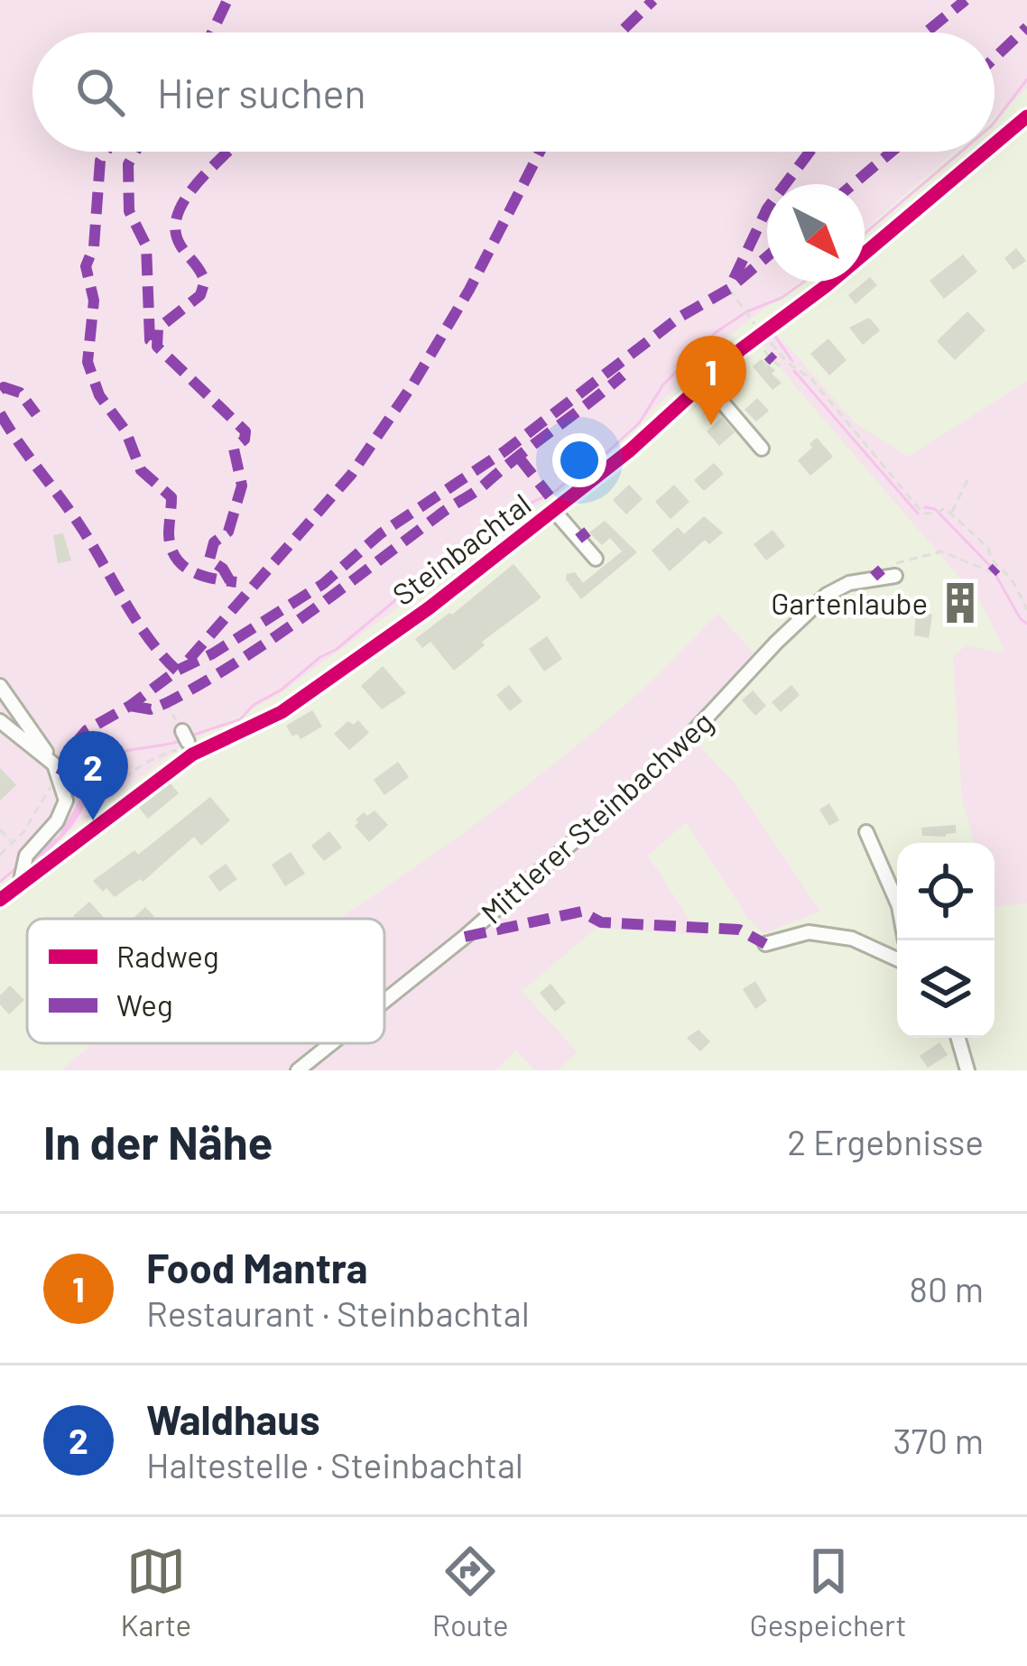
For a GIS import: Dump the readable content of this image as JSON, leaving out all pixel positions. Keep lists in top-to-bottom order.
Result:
{
  "streets": {
    "street": ["Steinbachtal", "Mittlerer Steinbachweg"]
  },
  "places": {
    "building": ["Gartenlaube"]
  },
  "legend": ["Radweg", "Weg"],
  "north": "bottom right",
  "page": {
    "search": "Hier suchen",
    "pins": ["1", "2"],
    "heading": ["In der Nähe", "2 Ergebnisse"],
    "list": [
      {
        "mark": "1",
        "name": "Food Mantra",
        "note": "Restaurant · Steinbachtal",
        "value": "80 m"
      },
      {
        "mark": "2",
        "name": "Waldhaus",
        "note": "Haltestelle · Steinbachtal",
        "value": "370 m"
      }
    ],
    "nav": ["Karte", "Route", "Gespeichert"]
  }
}
